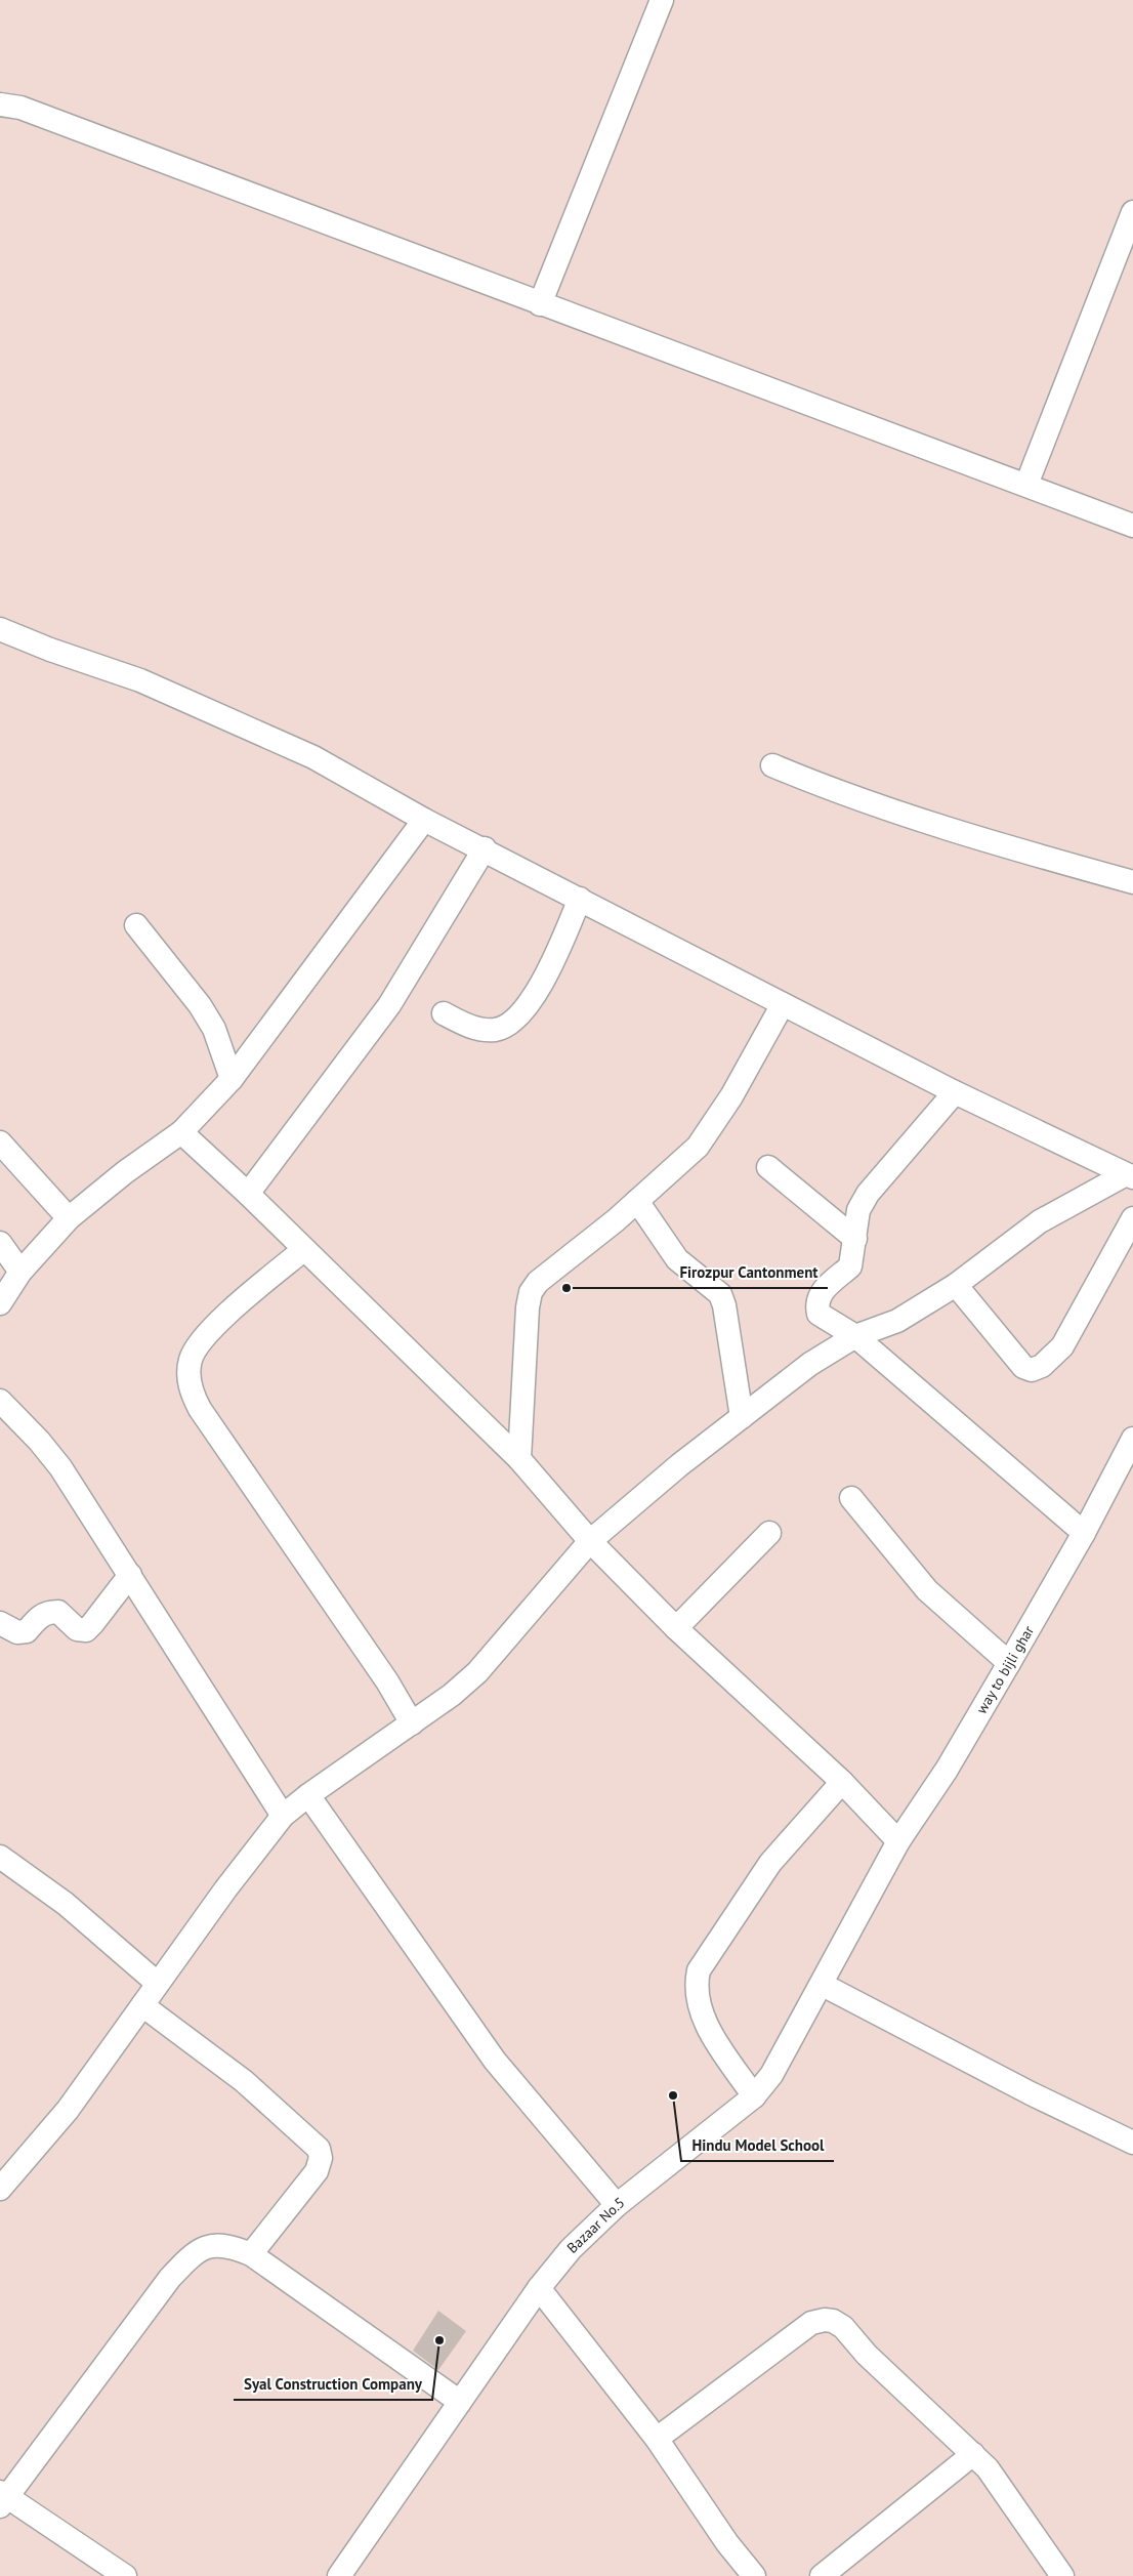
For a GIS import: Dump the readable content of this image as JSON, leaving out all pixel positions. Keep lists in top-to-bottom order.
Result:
{
  "streets": {
    "street": ["way to bijli ghar", "Bazaar No.5"]
  },
  "crossings": [
    ["way to bijli ghar", "Bazaar No.5"]
  ],
  "places": ["Firozpur Cantonment", "Hindu Model School", "Syal Construction Company"]
}
